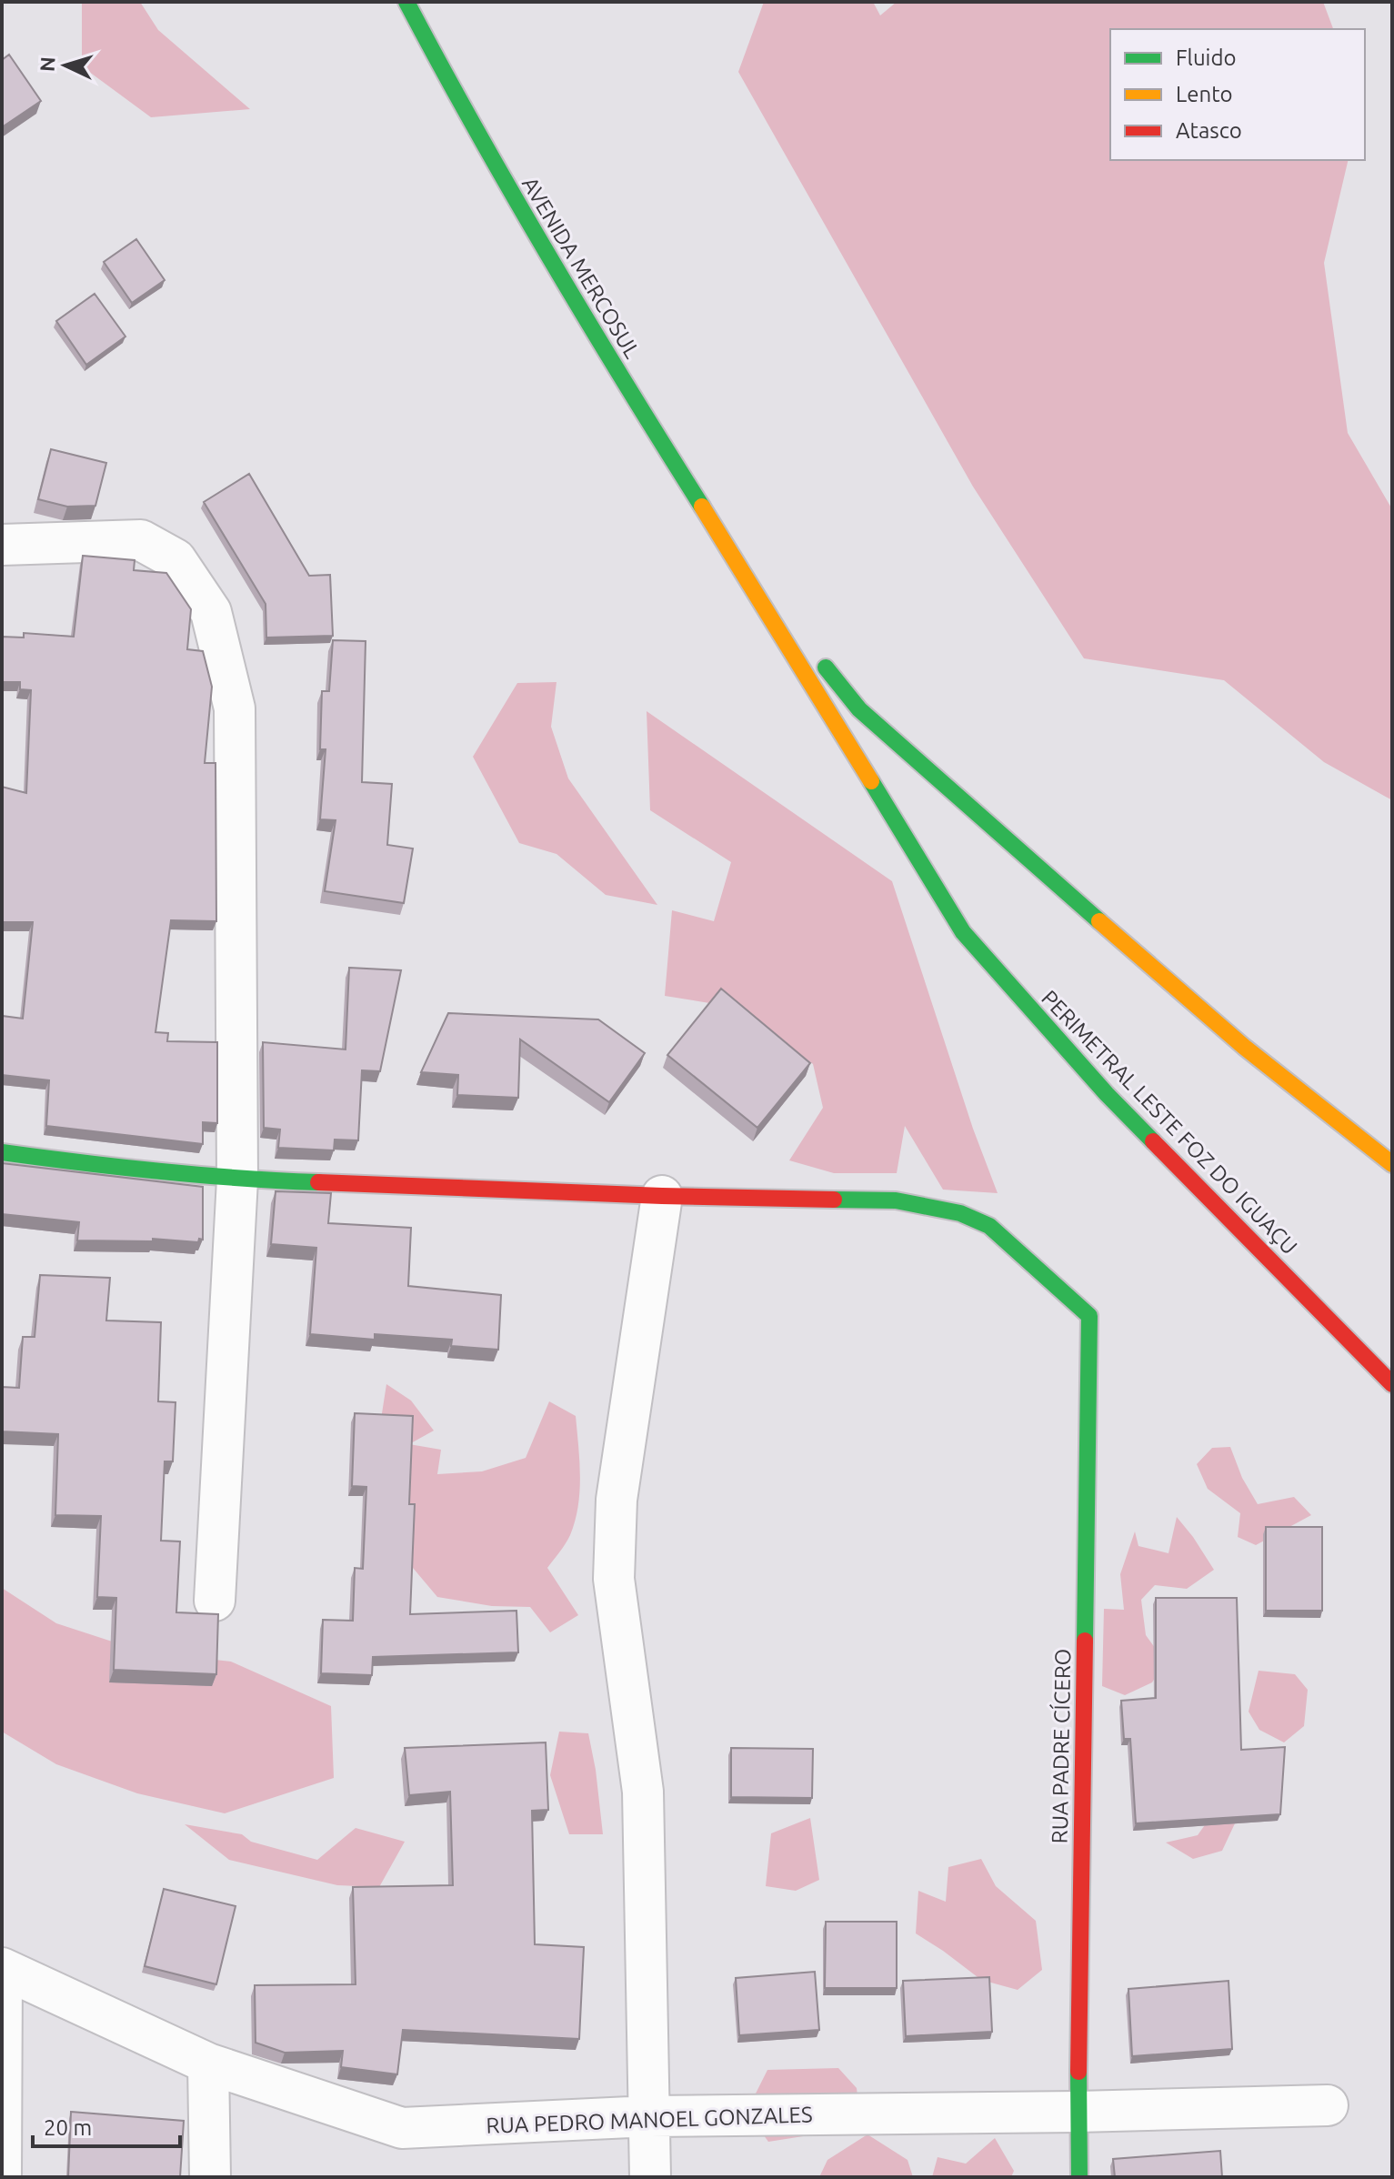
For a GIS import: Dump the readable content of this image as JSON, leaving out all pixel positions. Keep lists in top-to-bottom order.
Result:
{
  "streets": {
    "main road": ["AVENIDA MERCOSUL", "PERIMETRAL LESTE FOZ DO IGUAÇU", "RUA PADRE CÍCERO"],
    "street": ["RUA PEDRO MANOEL GONZALES"]
  },
  "crossings": [
    ["AVENIDA MERCOSUL", "PERIMETRAL LESTE FOZ DO IGUAÇU"],
    ["RUA PADRE CÍCERO", "RUA PEDRO MANOEL GONZALES"]
  ],
  "legend": ["Fluido", "Lento", "Atasco"],
  "scale_bar": "20 m",
  "north": "left"
}
